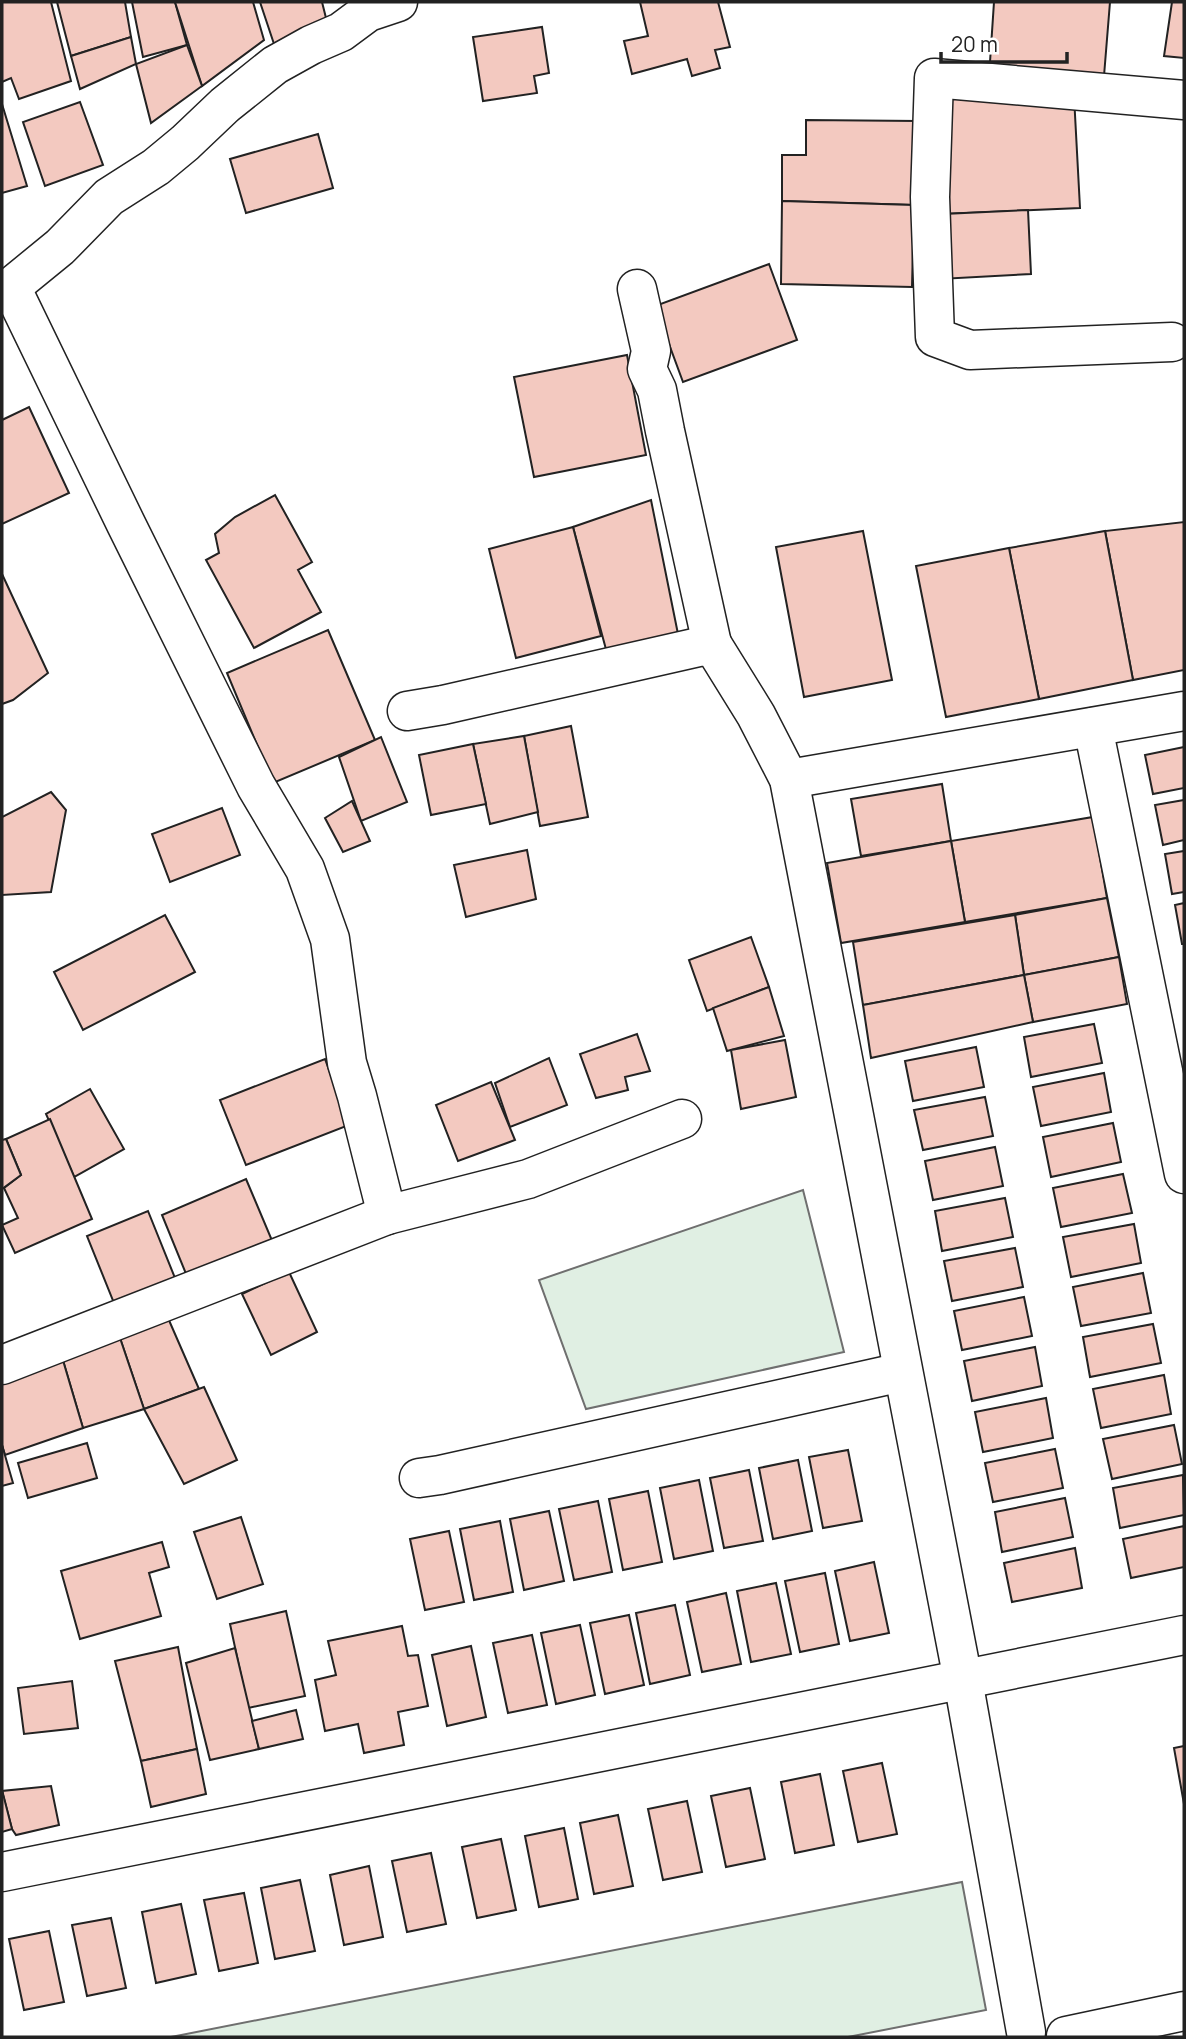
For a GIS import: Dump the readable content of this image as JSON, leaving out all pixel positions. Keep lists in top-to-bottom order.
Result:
{
  "scale_bar": "20 m"
}
